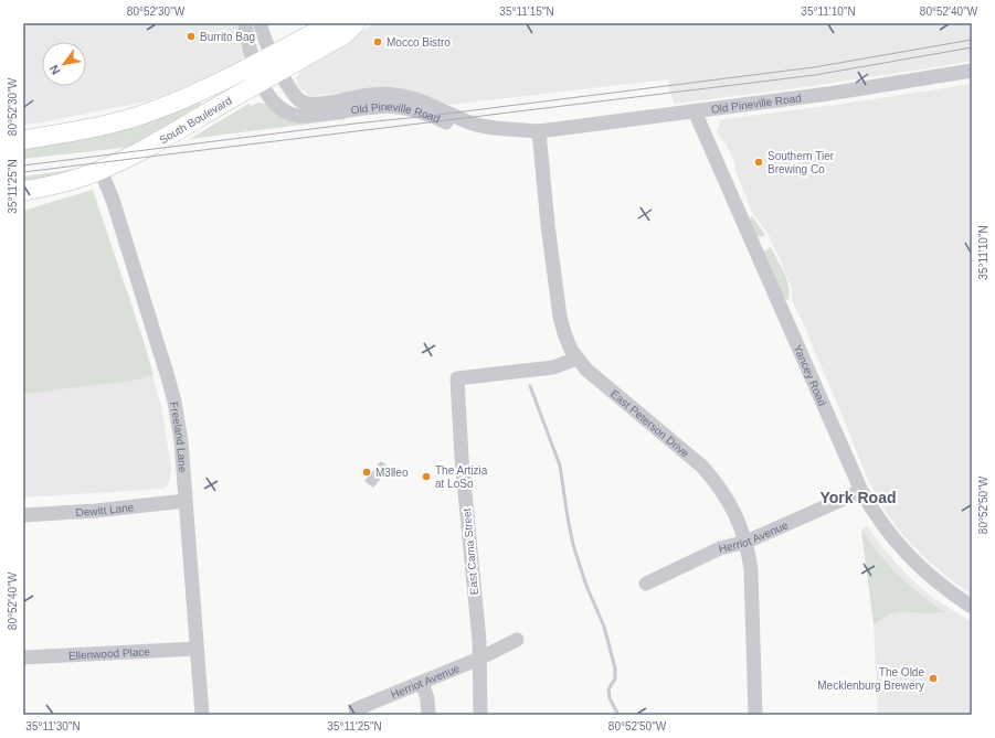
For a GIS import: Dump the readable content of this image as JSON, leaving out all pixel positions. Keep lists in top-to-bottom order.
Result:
{
  "streets": {
    "main road": ["South Boulevard"],
    "street": [
      "Old Pineville Road",
      "Yancey Road",
      "East Peterson Drive",
      "Freeland Lane",
      "Dewitt Lane",
      "Herriot Avenue",
      "East Cama Street",
      "Ellenwood Place"
    ]
  },
  "crossings": [
    ["Old Pineville Road", "South Boulevard"],
    ["Old Pineville Road", "Yancey Road"],
    ["Old Pineville Road", "East Peterson Drive"],
    ["South Boulevard", "Freeland Lane"],
    ["Yancey Road", "Herriot Avenue"],
    ["East Peterson Drive", "Herriot Avenue"],
    ["East Peterson Drive", "East Cama Street"],
    ["Freeland Lane", "Dewitt Lane"],
    ["Freeland Lane", "Ellenwood Place"],
    ["Herriot Avenue", "East Cama Street"]
  ],
  "districts": ["York Road"],
  "places": [
    "Burrito Bag",
    "Mocco Bistro",
    "Southern Tier Brewing Co",
    "M3lleo",
    "The Artizia at LoSo",
    "The Olde Mecklenburg Brewery"
  ],
  "north": "bottom left",
  "coordinates": [
    "80°52'30\"W",
    "35°11'15\"N",
    "35°11'10\"N",
    "80°52'40\"W",
    "35°11'25\"N",
    "80°52'50\"W",
    "35°11'30\"N"
  ]
}
